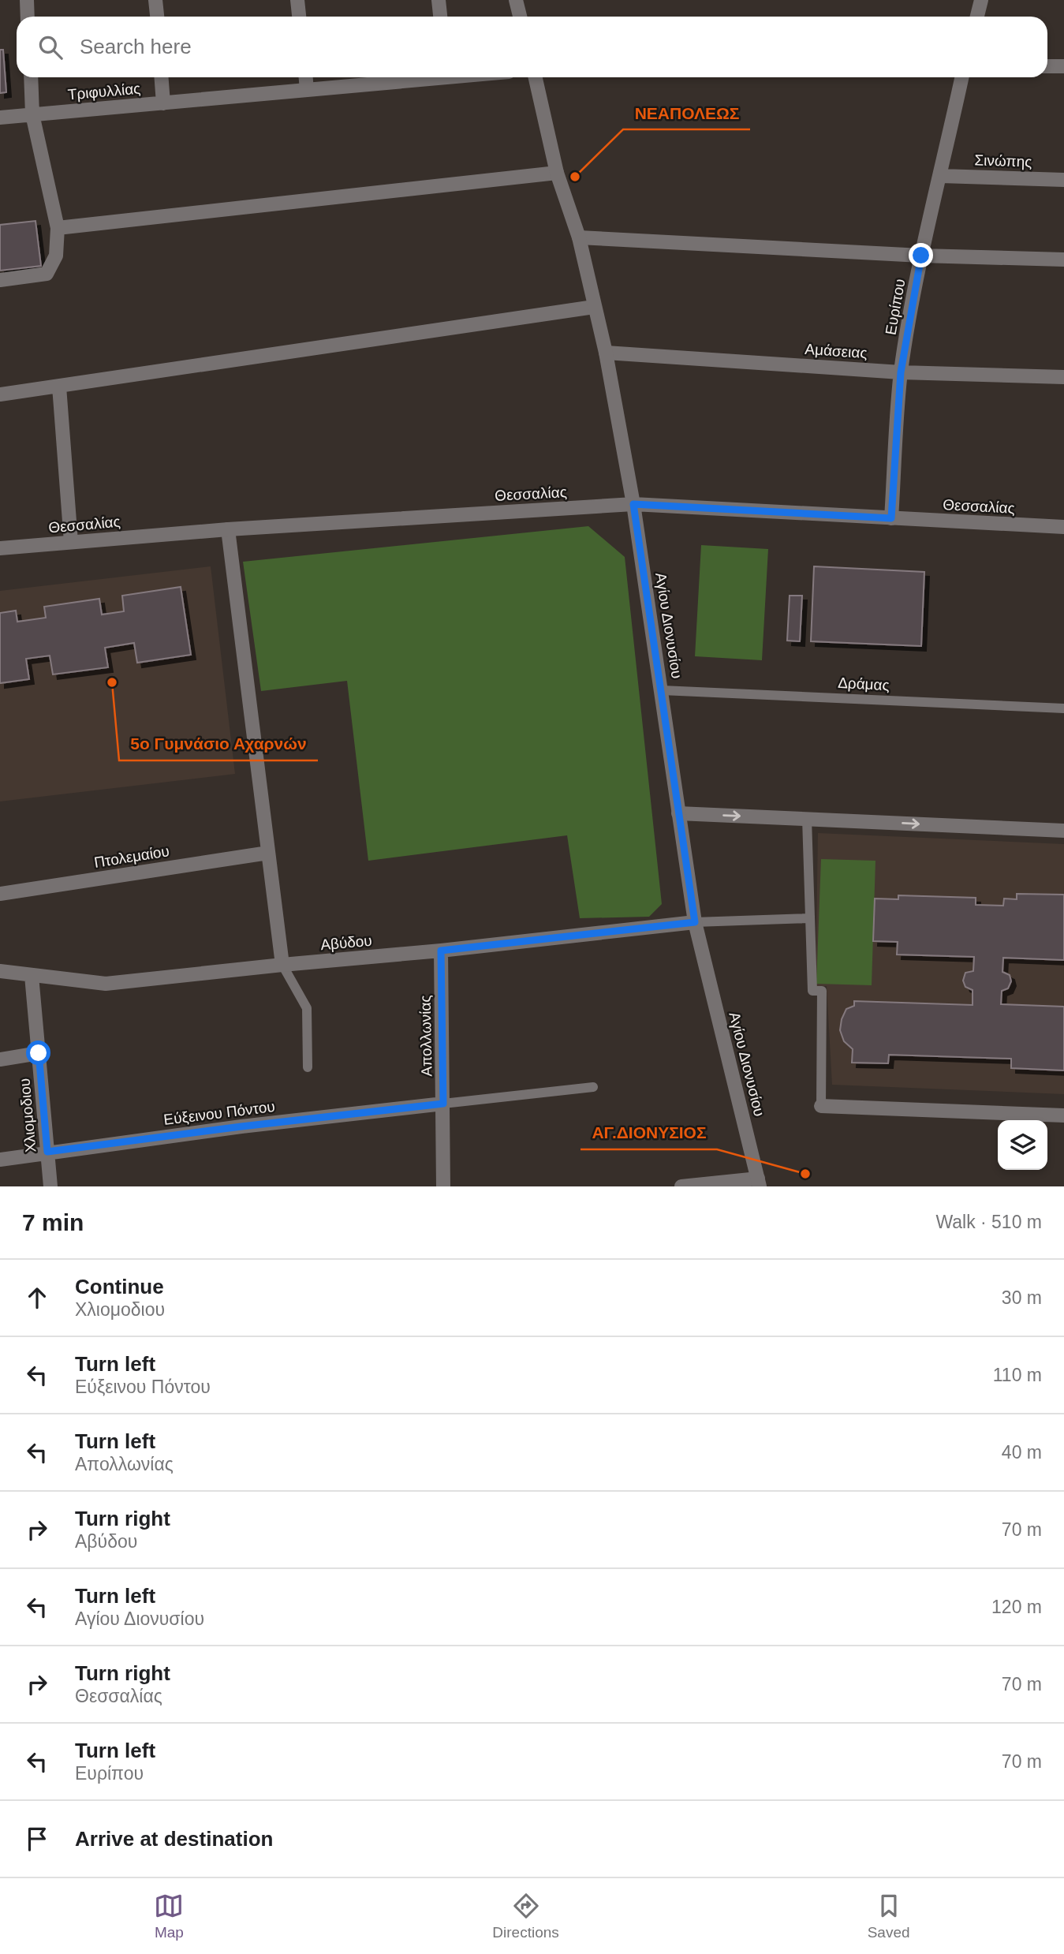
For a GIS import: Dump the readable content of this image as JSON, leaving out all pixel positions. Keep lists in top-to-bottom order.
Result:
{
  "streets": {
    "street": [
      "Τριφυλλίας",
      "Σινώπης",
      "Ευρίπου",
      "Αμάσειας",
      "Θεσσαλίας",
      "Αγίου Διονυσίου",
      "Πτολεμαίου",
      "Αβύδου",
      "Απολλωνίας",
      "Εύξεινου Πόντου",
      "Χλιομοδιου"
    ],
    "lane": ["Δράμας"]
  },
  "crossings": [
    ["Σινώπης", "Ευρίπου"],
    ["Ευρίπου", "Αμάσειας"],
    ["Ευρίπου", "Θεσσαλίας"],
    ["Αμάσειας", "Αγίου Διονυσίου"],
    ["Θεσσαλίας", "Αγίου Διονυσίου"],
    ["Αγίου Διονυσίου", "Δράμας"],
    ["Αγίου Διονυσίου", "Αβύδου"],
    ["Αβύδου", "Απολλωνίας"],
    ["Αβύδου", "Χλιομοδιου"],
    ["Απολλωνίας", "Εύξεινου Πόντου"],
    ["Εύξεινου Πόντου", "Χλιομοδιου"]
  ],
  "places": ["ΝΕΑΠΟΛΕΩΣ", "5ο Γυμνάσιο Αχαρνών", "ΑΓ.ΔΙΟΝΥΣΙΟΣ"],
  "page": {
    "search": "Search here",
    "heading": ["7 min", "Walk · 510 m"],
    "list": [
      ["Continue", "Χλιομοδιου", "30 m"],
      ["Turn left", "Εύξεινου Πόντου", "110 m"],
      ["Turn left", "Απολλωνίας", "40 m"],
      ["Turn right", "Αβύδου", "70 m"],
      ["Turn left", "Αγίου Διονυσίου", "120 m"],
      ["Turn right", "Θεσσαλίας", "70 m"],
      ["Turn left", "Ευρίπου", "70 m"],
      "Arrive at destination"
    ],
    "nav": ["Map", "Directions", "Saved"]
  }
}
